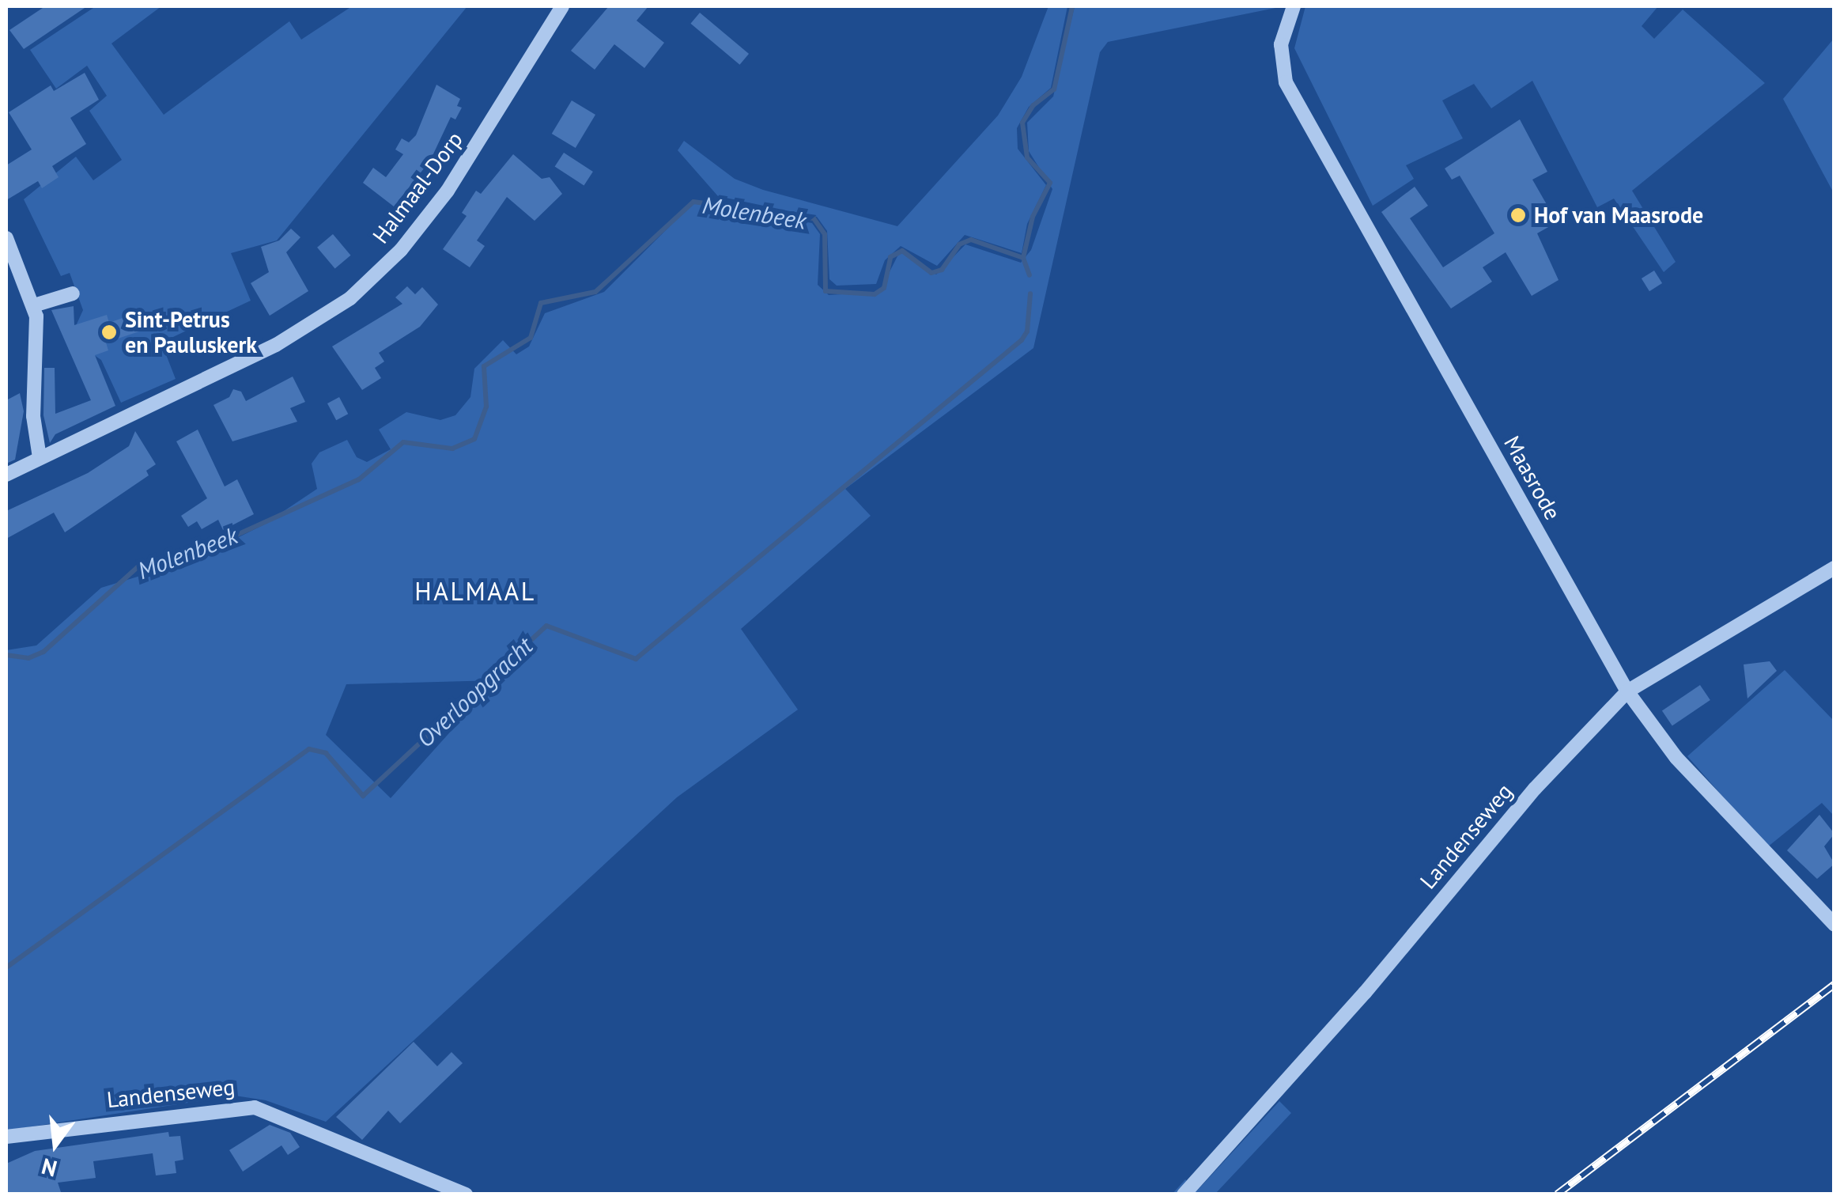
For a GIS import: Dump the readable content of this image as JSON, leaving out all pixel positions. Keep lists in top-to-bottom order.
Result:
{
  "streets": {
    "street": ["Halmaal-Dorp", "Maasrode", "Landenseweg"]
  },
  "crossings": [
    ["Maasrode", "Landenseweg"]
  ],
  "districts": ["HALMAAL"],
  "water": ["Molenbeek", "Overloopgracht"],
  "places": ["Hof van Maasrode", "Sint-Petrus en Pauluskerk"],
  "north": "bottom"
}
